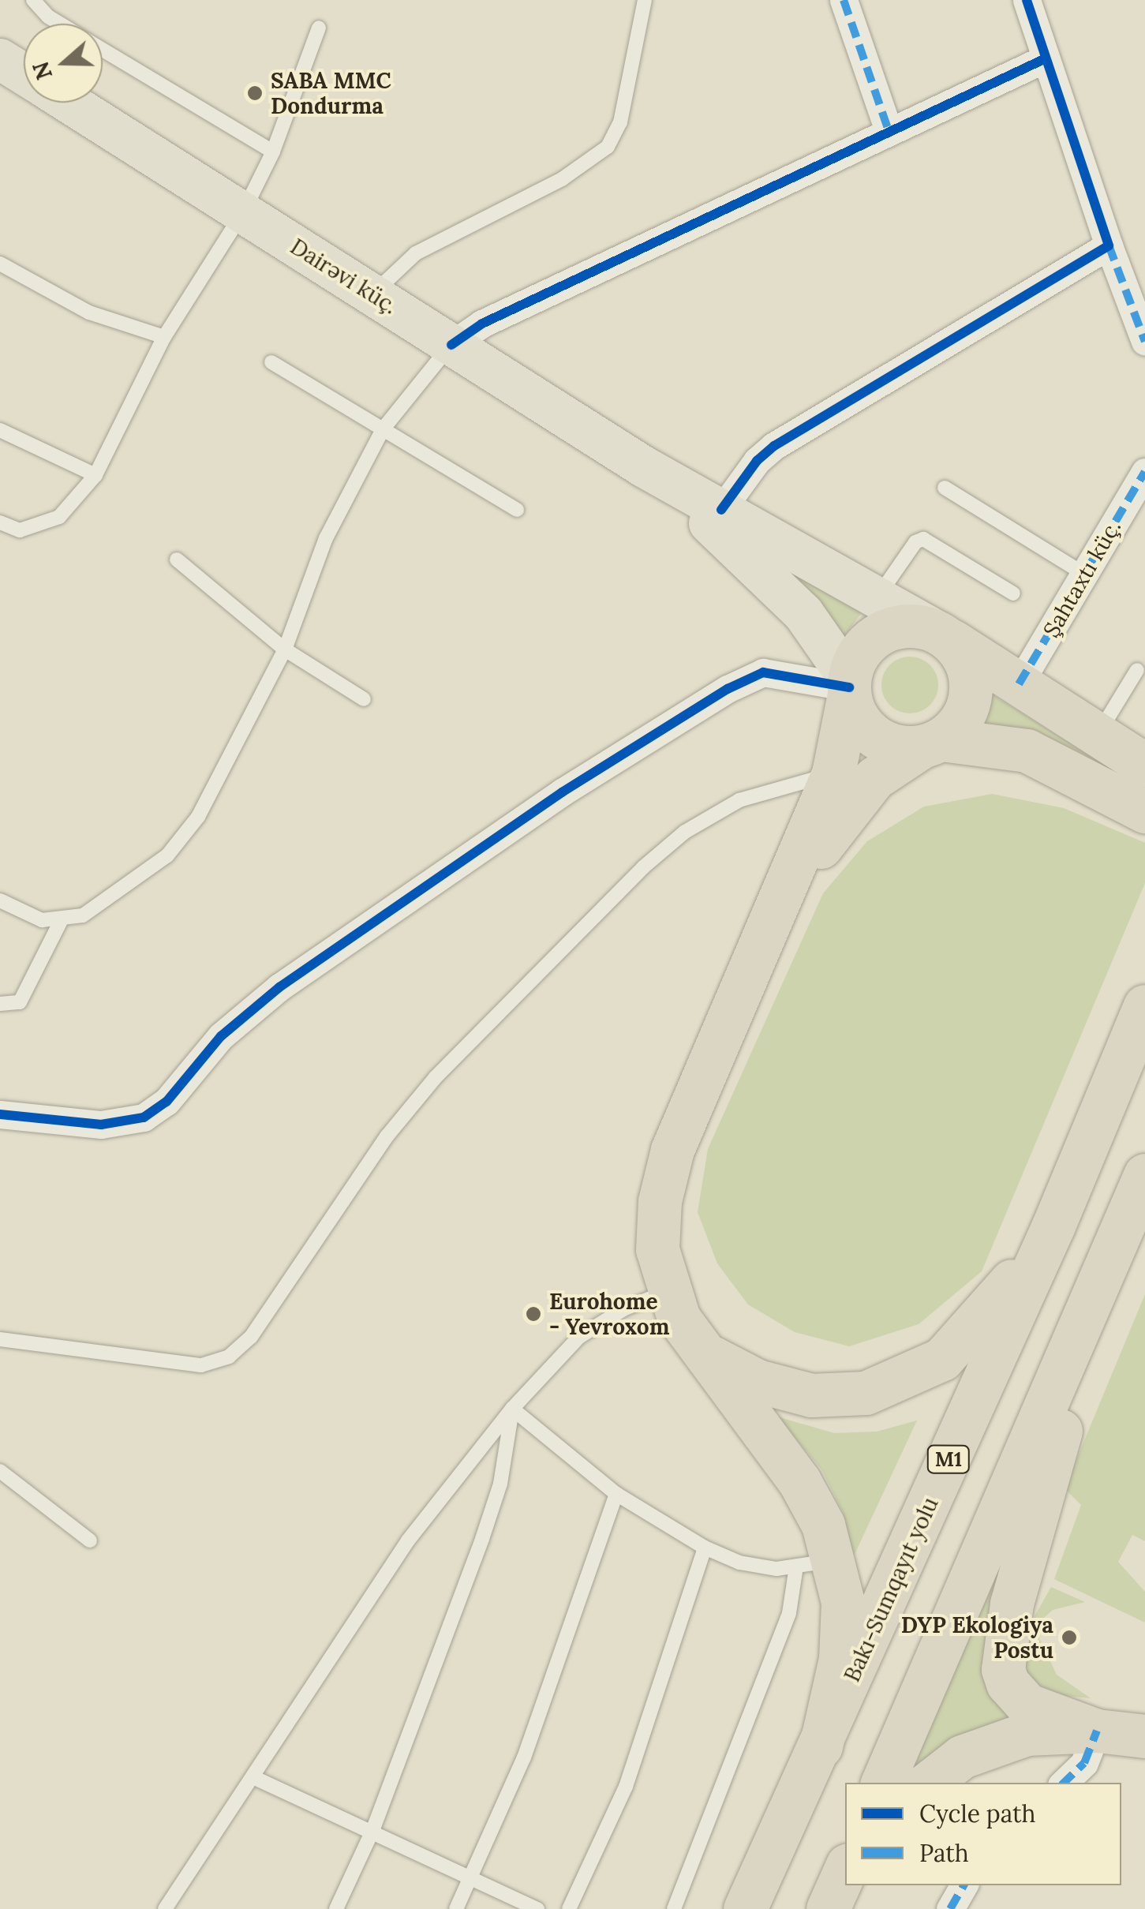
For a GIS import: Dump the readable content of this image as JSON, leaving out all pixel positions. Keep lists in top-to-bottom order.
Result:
{
  "streets": {
    "highway": ["M1", "Bakı-Sumqayıt yolu"],
    "main road": ["Dairəvi küç."],
    "street": ["Şahtaxtı küç."]
  },
  "places": ["SABA MMC Dondurma", "Eurohome - Yevroxom", "DYP Ekologiya Postu"],
  "legend": ["Cycle path", "Path"],
  "north": "left"
}
